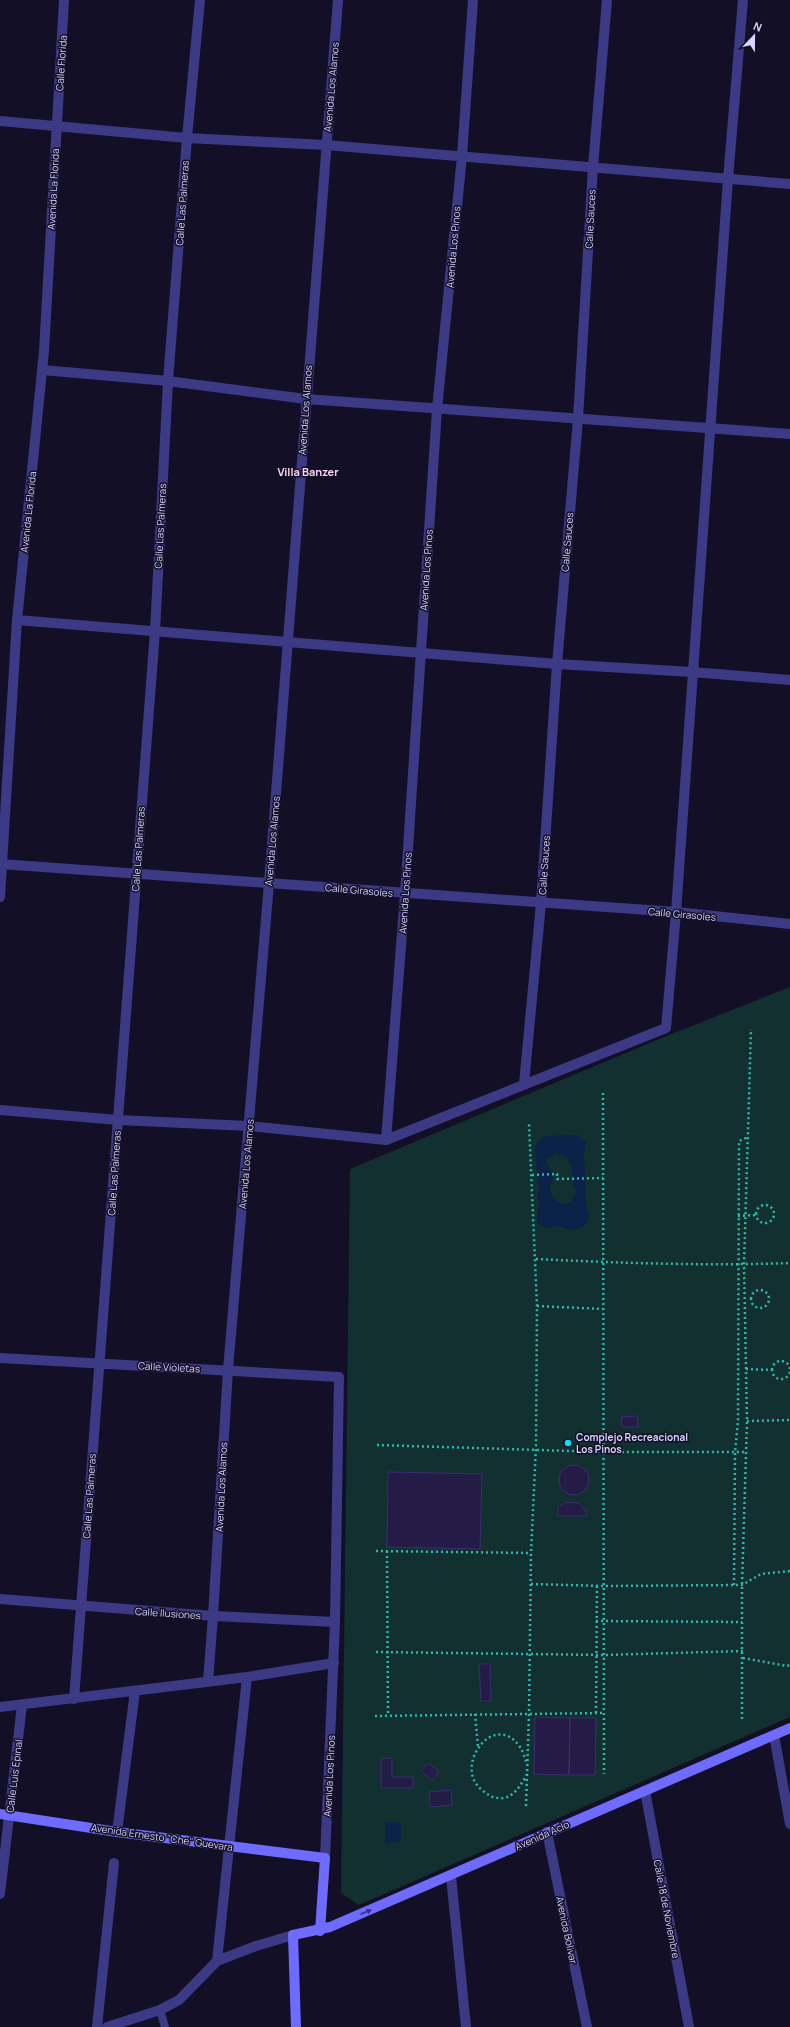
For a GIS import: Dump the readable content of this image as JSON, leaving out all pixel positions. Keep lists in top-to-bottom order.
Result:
{
  "streets": {
    "main road": ["Avenida Los Pinos", "Avenida Aclo", "Avenida Ernesto \"Che\" Guevara"],
    "street": [
      "Calle Florida",
      "Avenida Los Alamos",
      "Avenida La Florida",
      "Calle Las Palmeras",
      "Calle Sauces",
      "Calle Girasoles",
      "Calle Violetas",
      "Calle Ilusiones",
      "Calle Luis Epinal",
      "Calle 18 de Noviembre",
      "Avenida Bolivar"
    ]
  },
  "crossings": [
    ["Calle Florida", "Avenida La Florida"],
    ["Avenida Los Alamos", "Calle Girasoles"],
    ["Avenida Los Alamos", "Calle Violetas"],
    ["Avenida Los Alamos", "Calle Ilusiones"],
    ["Avenida La Florida", "Calle Girasoles"],
    ["Calle Las Palmeras", "Calle Girasoles"],
    ["Calle Las Palmeras", "Calle Violetas"],
    ["Calle Las Palmeras", "Calle Ilusiones"],
    ["Calle Sauces", "Calle Girasoles"],
    ["Avenida Los Pinos", "Calle Girasoles"],
    ["Avenida Los Pinos", "Calle Violetas"],
    ["Avenida Los Pinos", "Calle Ilusiones"],
    ["Avenida Los Pinos", "Avenida Aclo"],
    ["Avenida Los Pinos", "Avenida Ernesto \"Che\" Guevara"],
    ["Calle Luis Epinal", "Avenida Ernesto \"Che\" Guevara"],
    ["Avenida Aclo", "Calle 18 de Noviembre"],
    ["Avenida Aclo", "Avenida Bolivar"]
  ],
  "districts": ["Villa Banzer"],
  "places": ["Complejo Recreacional Los Pinos"],
  "north": "top"
}
